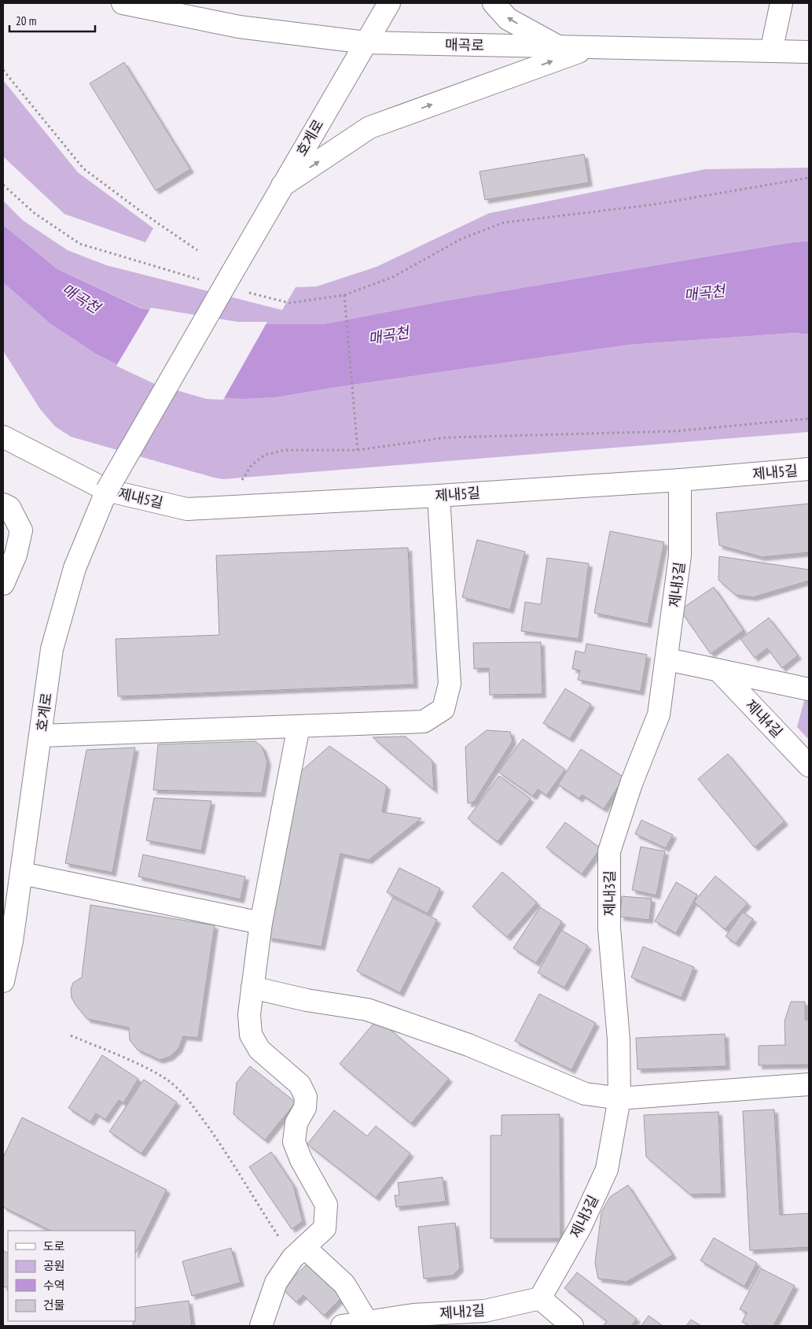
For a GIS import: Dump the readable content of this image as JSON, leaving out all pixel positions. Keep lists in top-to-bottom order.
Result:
{
  "streets": {
    "street": [
      "매곡로",
      "호계로",
      "제내5길",
      "제내3길",
      "제내4길",
      "제내2길"
    ]
  },
  "crossings": [
    ["매곡로", "호계로"],
    ["호계로", "제내5길"],
    ["제내5길", "제내3길"],
    ["제내3길", "제내4길"],
    ["제내3길", "제내2길"]
  ],
  "water": ["매곡천"],
  "legend": [
    "도로",
    "공원",
    "수역",
    "건물"
  ],
  "scale_bar": "20 m"
}
